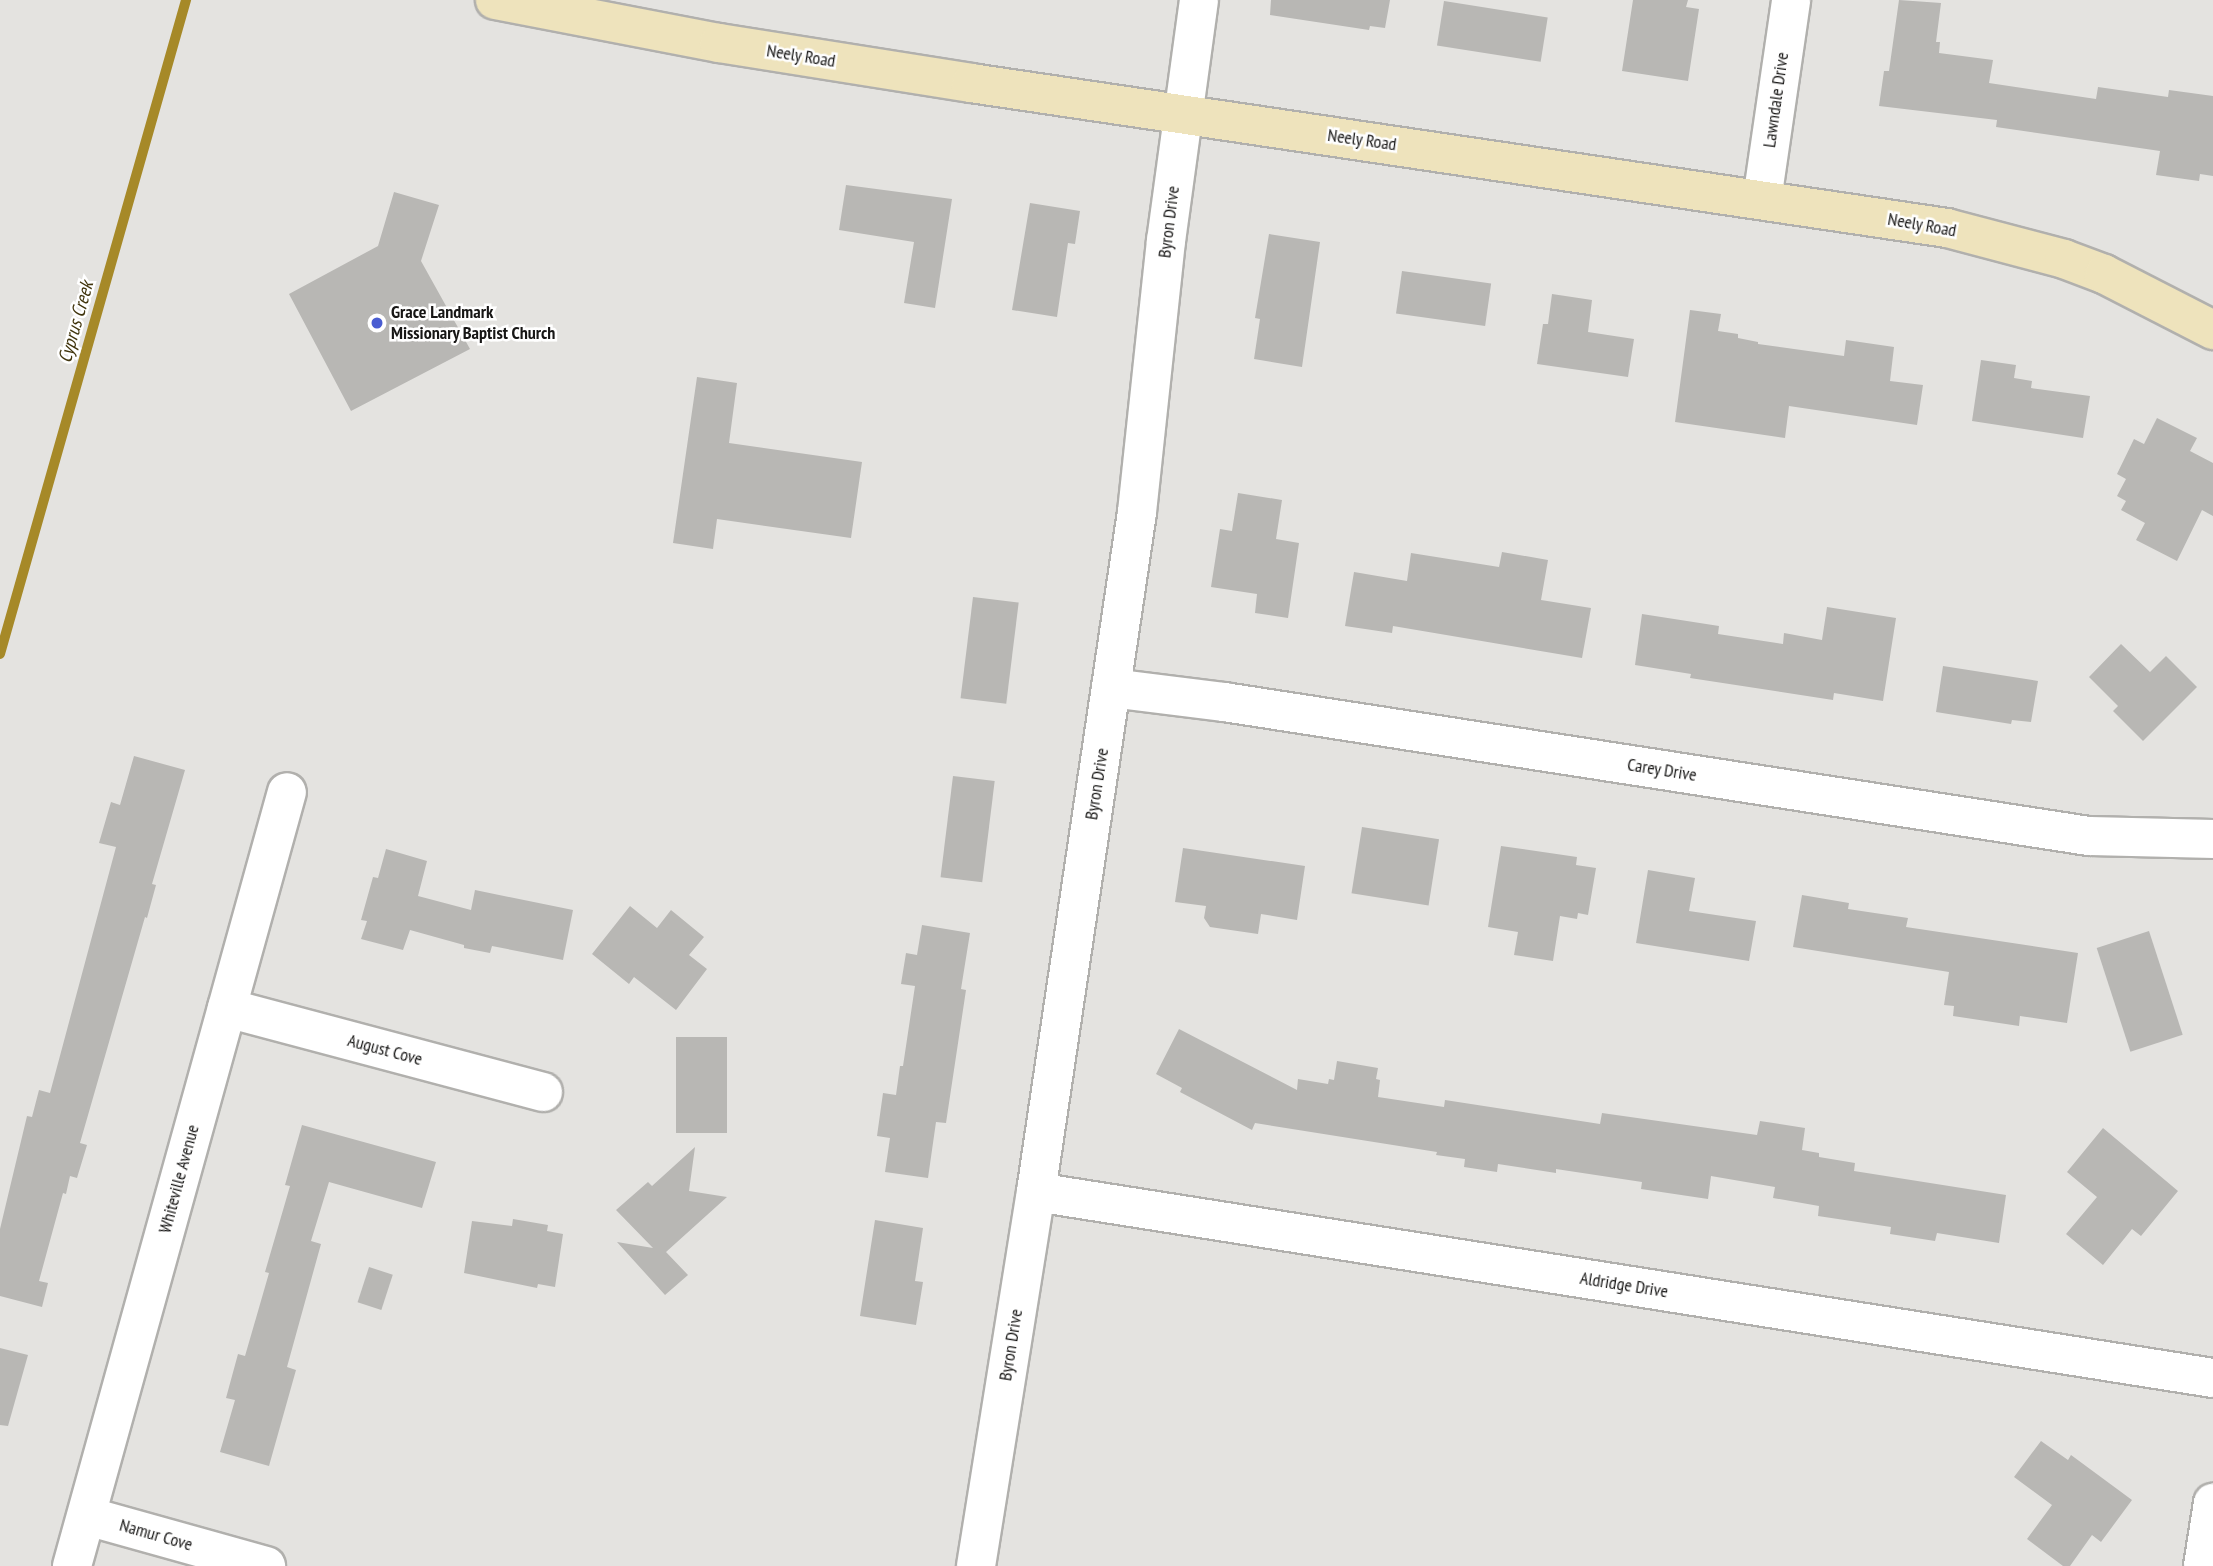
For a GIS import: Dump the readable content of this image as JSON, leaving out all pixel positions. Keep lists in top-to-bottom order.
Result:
{
  "streets": {
    "street": [
      "Neely Road",
      "Lawndale Drive",
      "Byron Drive",
      "Carey Drive",
      "August Cove",
      "Whiteville Avenue",
      "Aldridge Drive",
      "Namur Cove"
    ]
  },
  "crossings": [
    ["Neely Road", "Lawndale Drive"],
    ["Neely Road", "Byron Drive"],
    ["Byron Drive", "Carey Drive"],
    ["Byron Drive", "Aldridge Drive"],
    ["August Cove", "Whiteville Avenue"],
    ["Whiteville Avenue", "Namur Cove"]
  ],
  "water": ["Cyprus Creek"],
  "places": ["Grace Landmark Missionary Baptist Church"]
}
